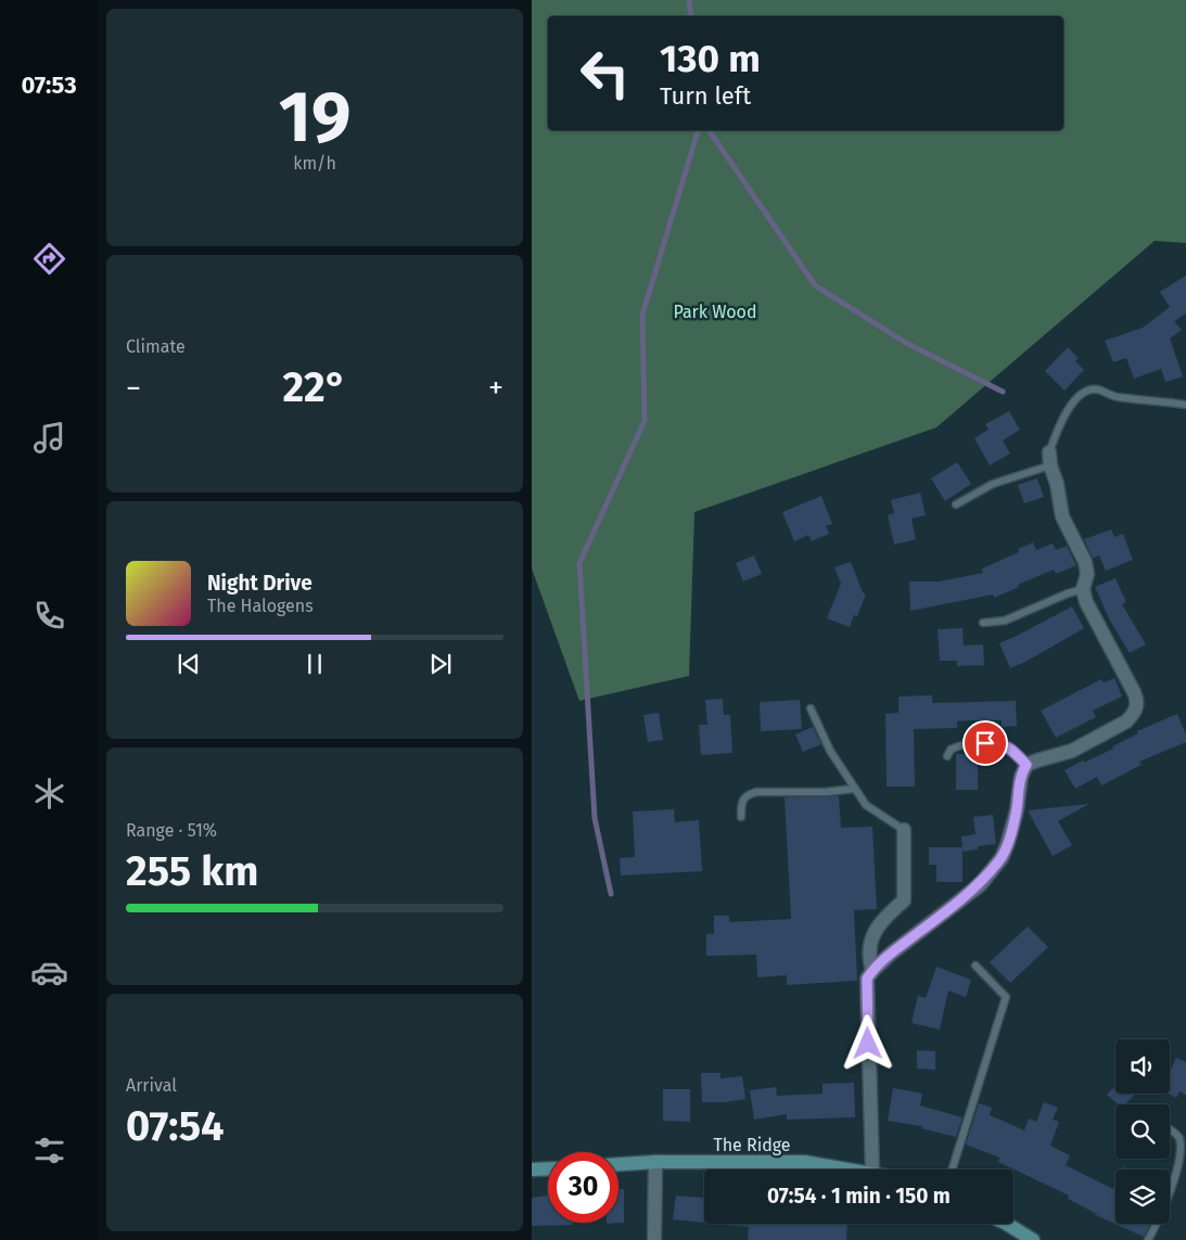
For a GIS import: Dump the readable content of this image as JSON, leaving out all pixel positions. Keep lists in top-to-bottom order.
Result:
{
  "streets": {
    "main road": ["The Ridge"]
  },
  "parks": ["Park Wood"],
  "page": {
    "tabs": "07:53",
    "tile": [
      ["19", "km/h"],
      "Climate",
      ["Range · 51%", "255 km"],
      ["Arrival", "07:54"]
    ],
    "turn": ["130 m", "Turn left"],
    "heat": ["−", "22°", "+"],
    "song": ["Night Drive", "The Halogens"],
    "limit": "30",
    "trip": "07:54 · 1 min · 150 m"
  }
}
